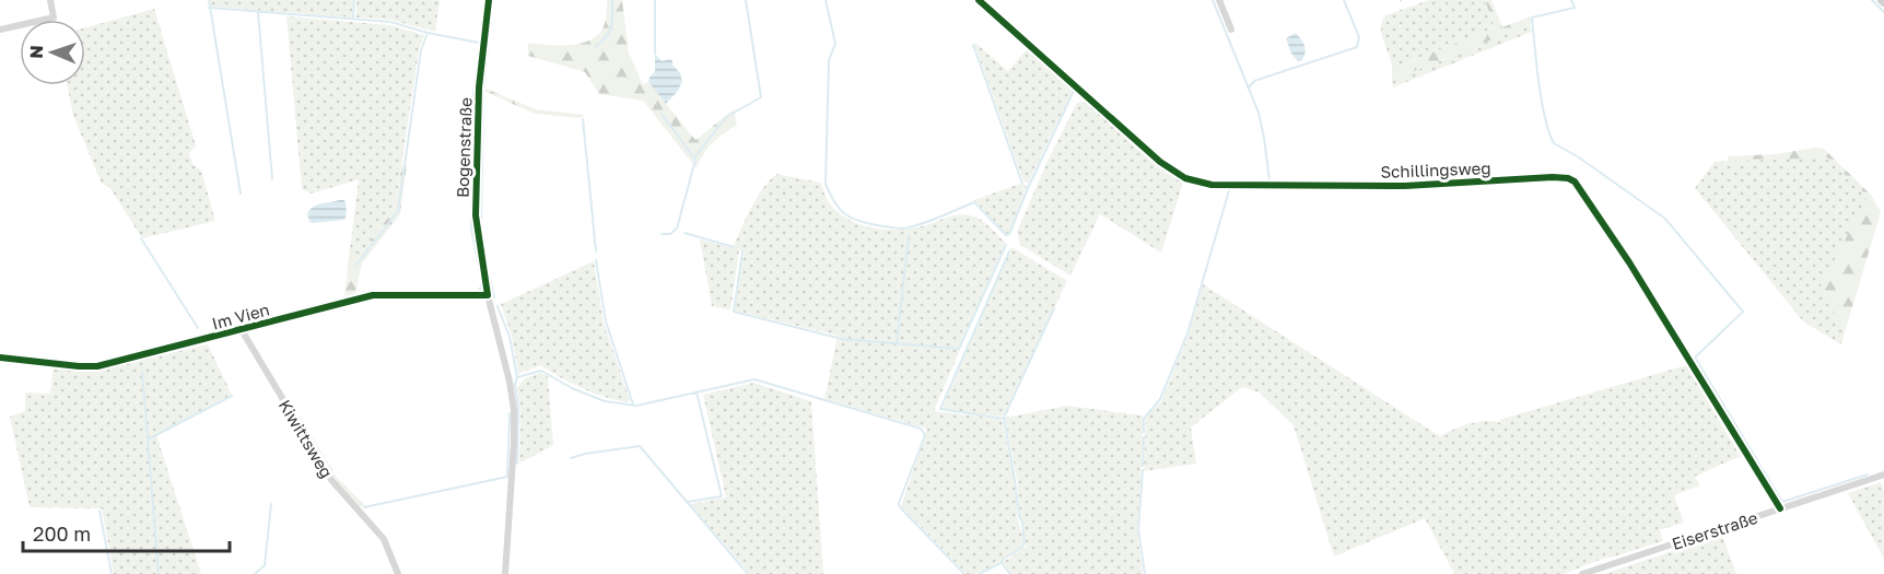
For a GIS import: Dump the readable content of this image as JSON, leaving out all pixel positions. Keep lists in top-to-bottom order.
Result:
{
  "streets": {
    "street": [
      "Bogenstraße",
      "Schillingsweg",
      "Im Vien",
      "Kiwittsweg",
      "Eiserstraße"
    ]
  },
  "crossings": [
    ["Bogenstraße", "Im Vien"],
    ["Schillingsweg", "Eiserstraße"],
    ["Im Vien", "Kiwittsweg"]
  ],
  "scale_bar": "200 m",
  "north": "left"
}
